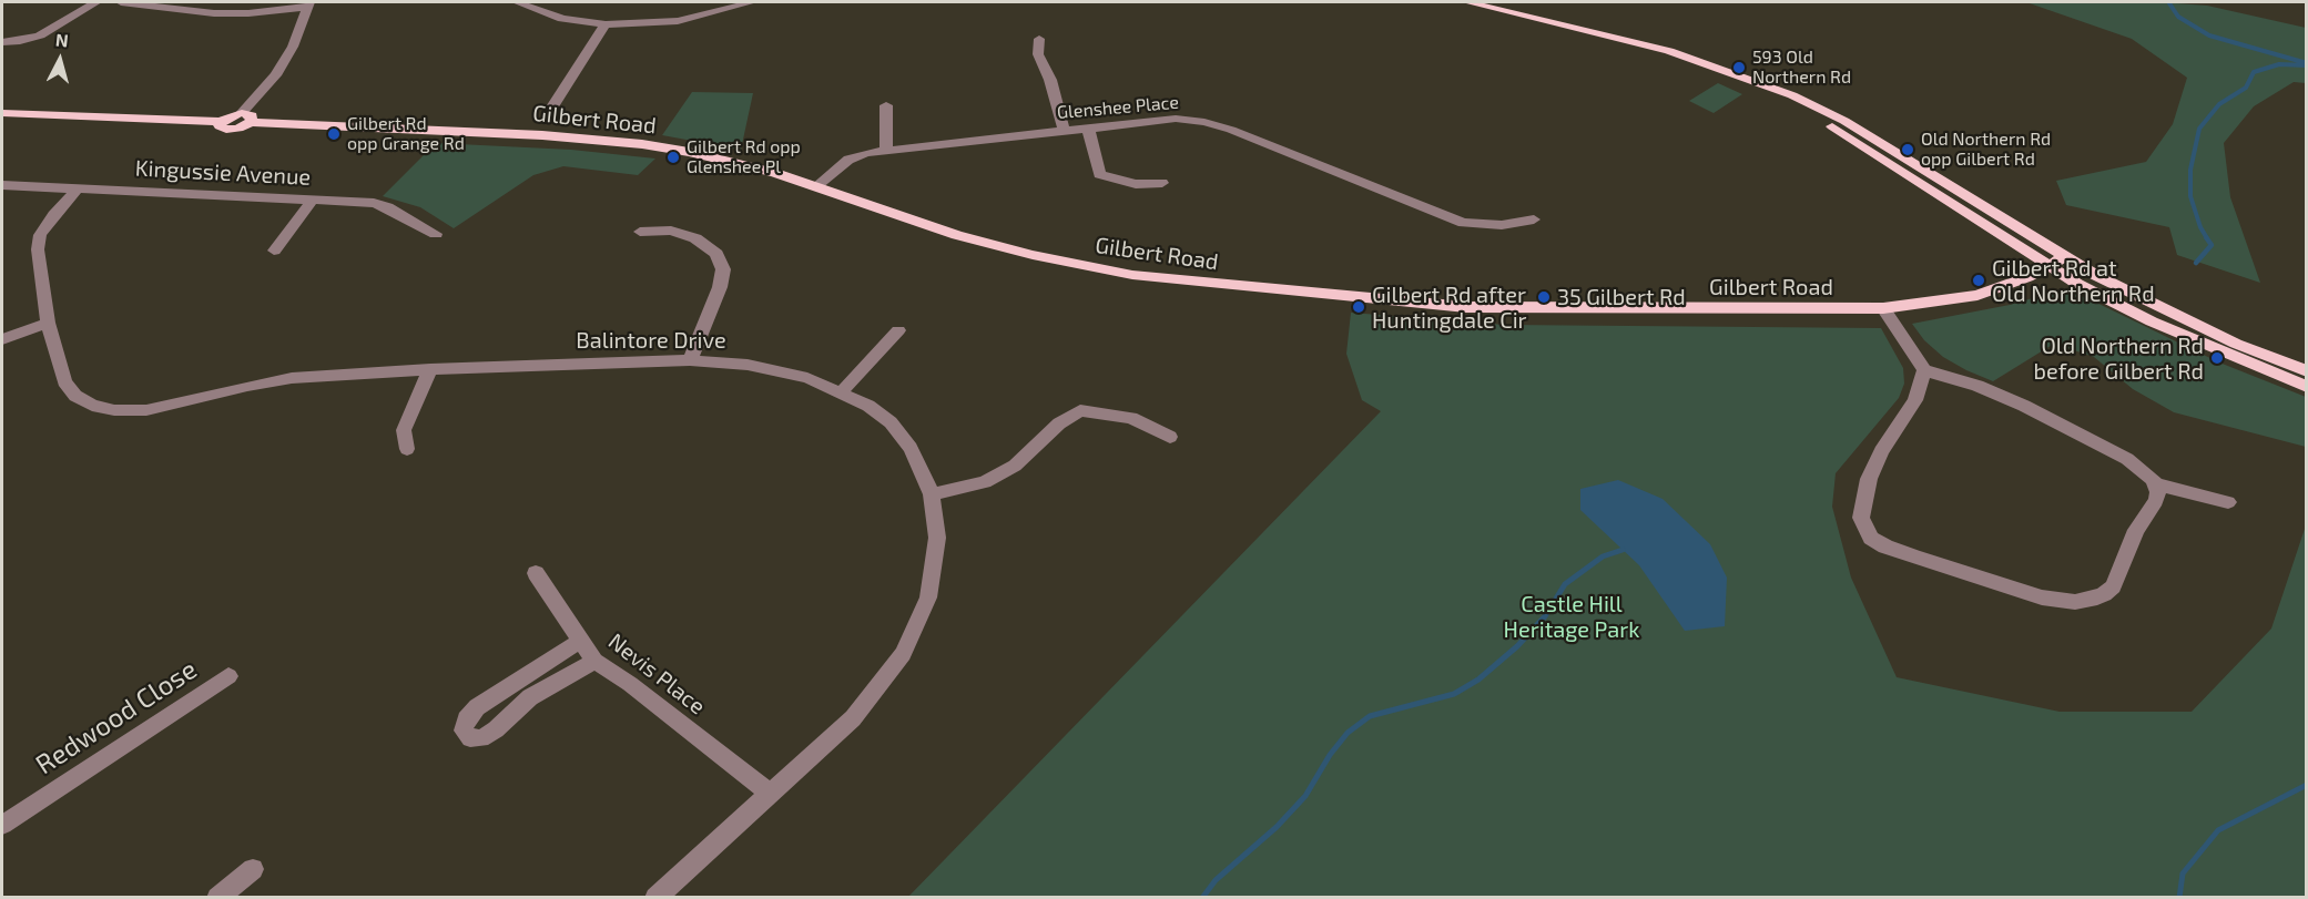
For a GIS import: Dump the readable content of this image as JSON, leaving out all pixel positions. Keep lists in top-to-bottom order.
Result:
{
  "streets": {
    "main road": ["Gilbert Road"],
    "street": [
      "Glenshee Place",
      "Kingussie Avenue",
      "Balintore Drive",
      "Nevis Place",
      "Redwood Close"
    ]
  },
  "crossings": [
    ["Glenshee Place", "Gilbert Road"],
    ["Kingussie Avenue", "Balintore Drive"],
    ["Balintore Drive", "Nevis Place"]
  ],
  "parks": ["Castle Hill Heritage Park"],
  "places": [
    "593 Old Northern Rd",
    "Gilbert Rd opp Grange Rd",
    "Old Northern Rd opp Gilbert Rd",
    "Gilbert Rd opp Glenshee Pl",
    "Gilbert Rd at Old Northern Rd",
    "35 Gilbert Rd",
    "Gilbert Rd after Huntingdale Cir",
    "Old Northern Rd before Gilbert Rd"
  ],
  "north": "top"
}
